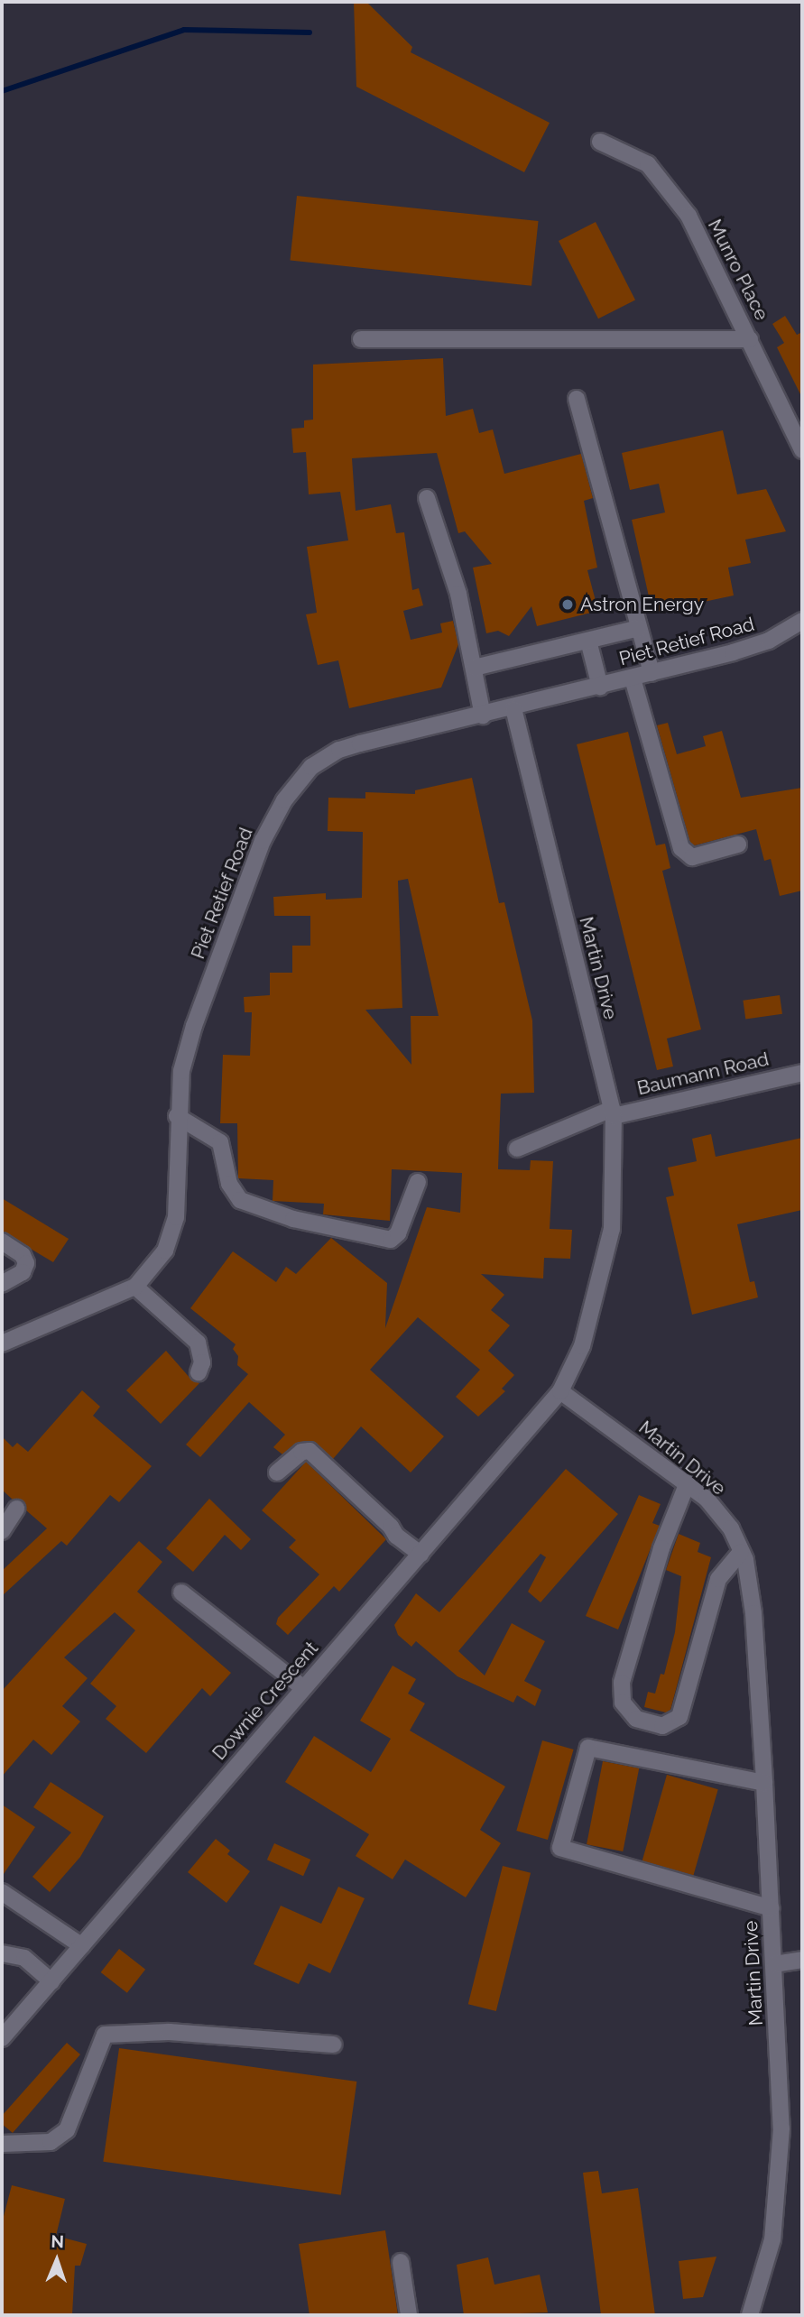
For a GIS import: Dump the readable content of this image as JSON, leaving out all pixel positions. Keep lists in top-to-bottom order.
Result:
{
  "streets": {
    "street": [
      "Munro Place",
      "Piet Retief Road",
      "Martin Drive",
      "Baumann Road",
      "Downie Crescent"
    ]
  },
  "crossings": [
    ["Piet Retief Road", "Martin Drive"],
    ["Martin Drive", "Baumann Road"],
    ["Martin Drive", "Downie Crescent"]
  ],
  "places": ["Astron Energy"],
  "north": "top"
}
